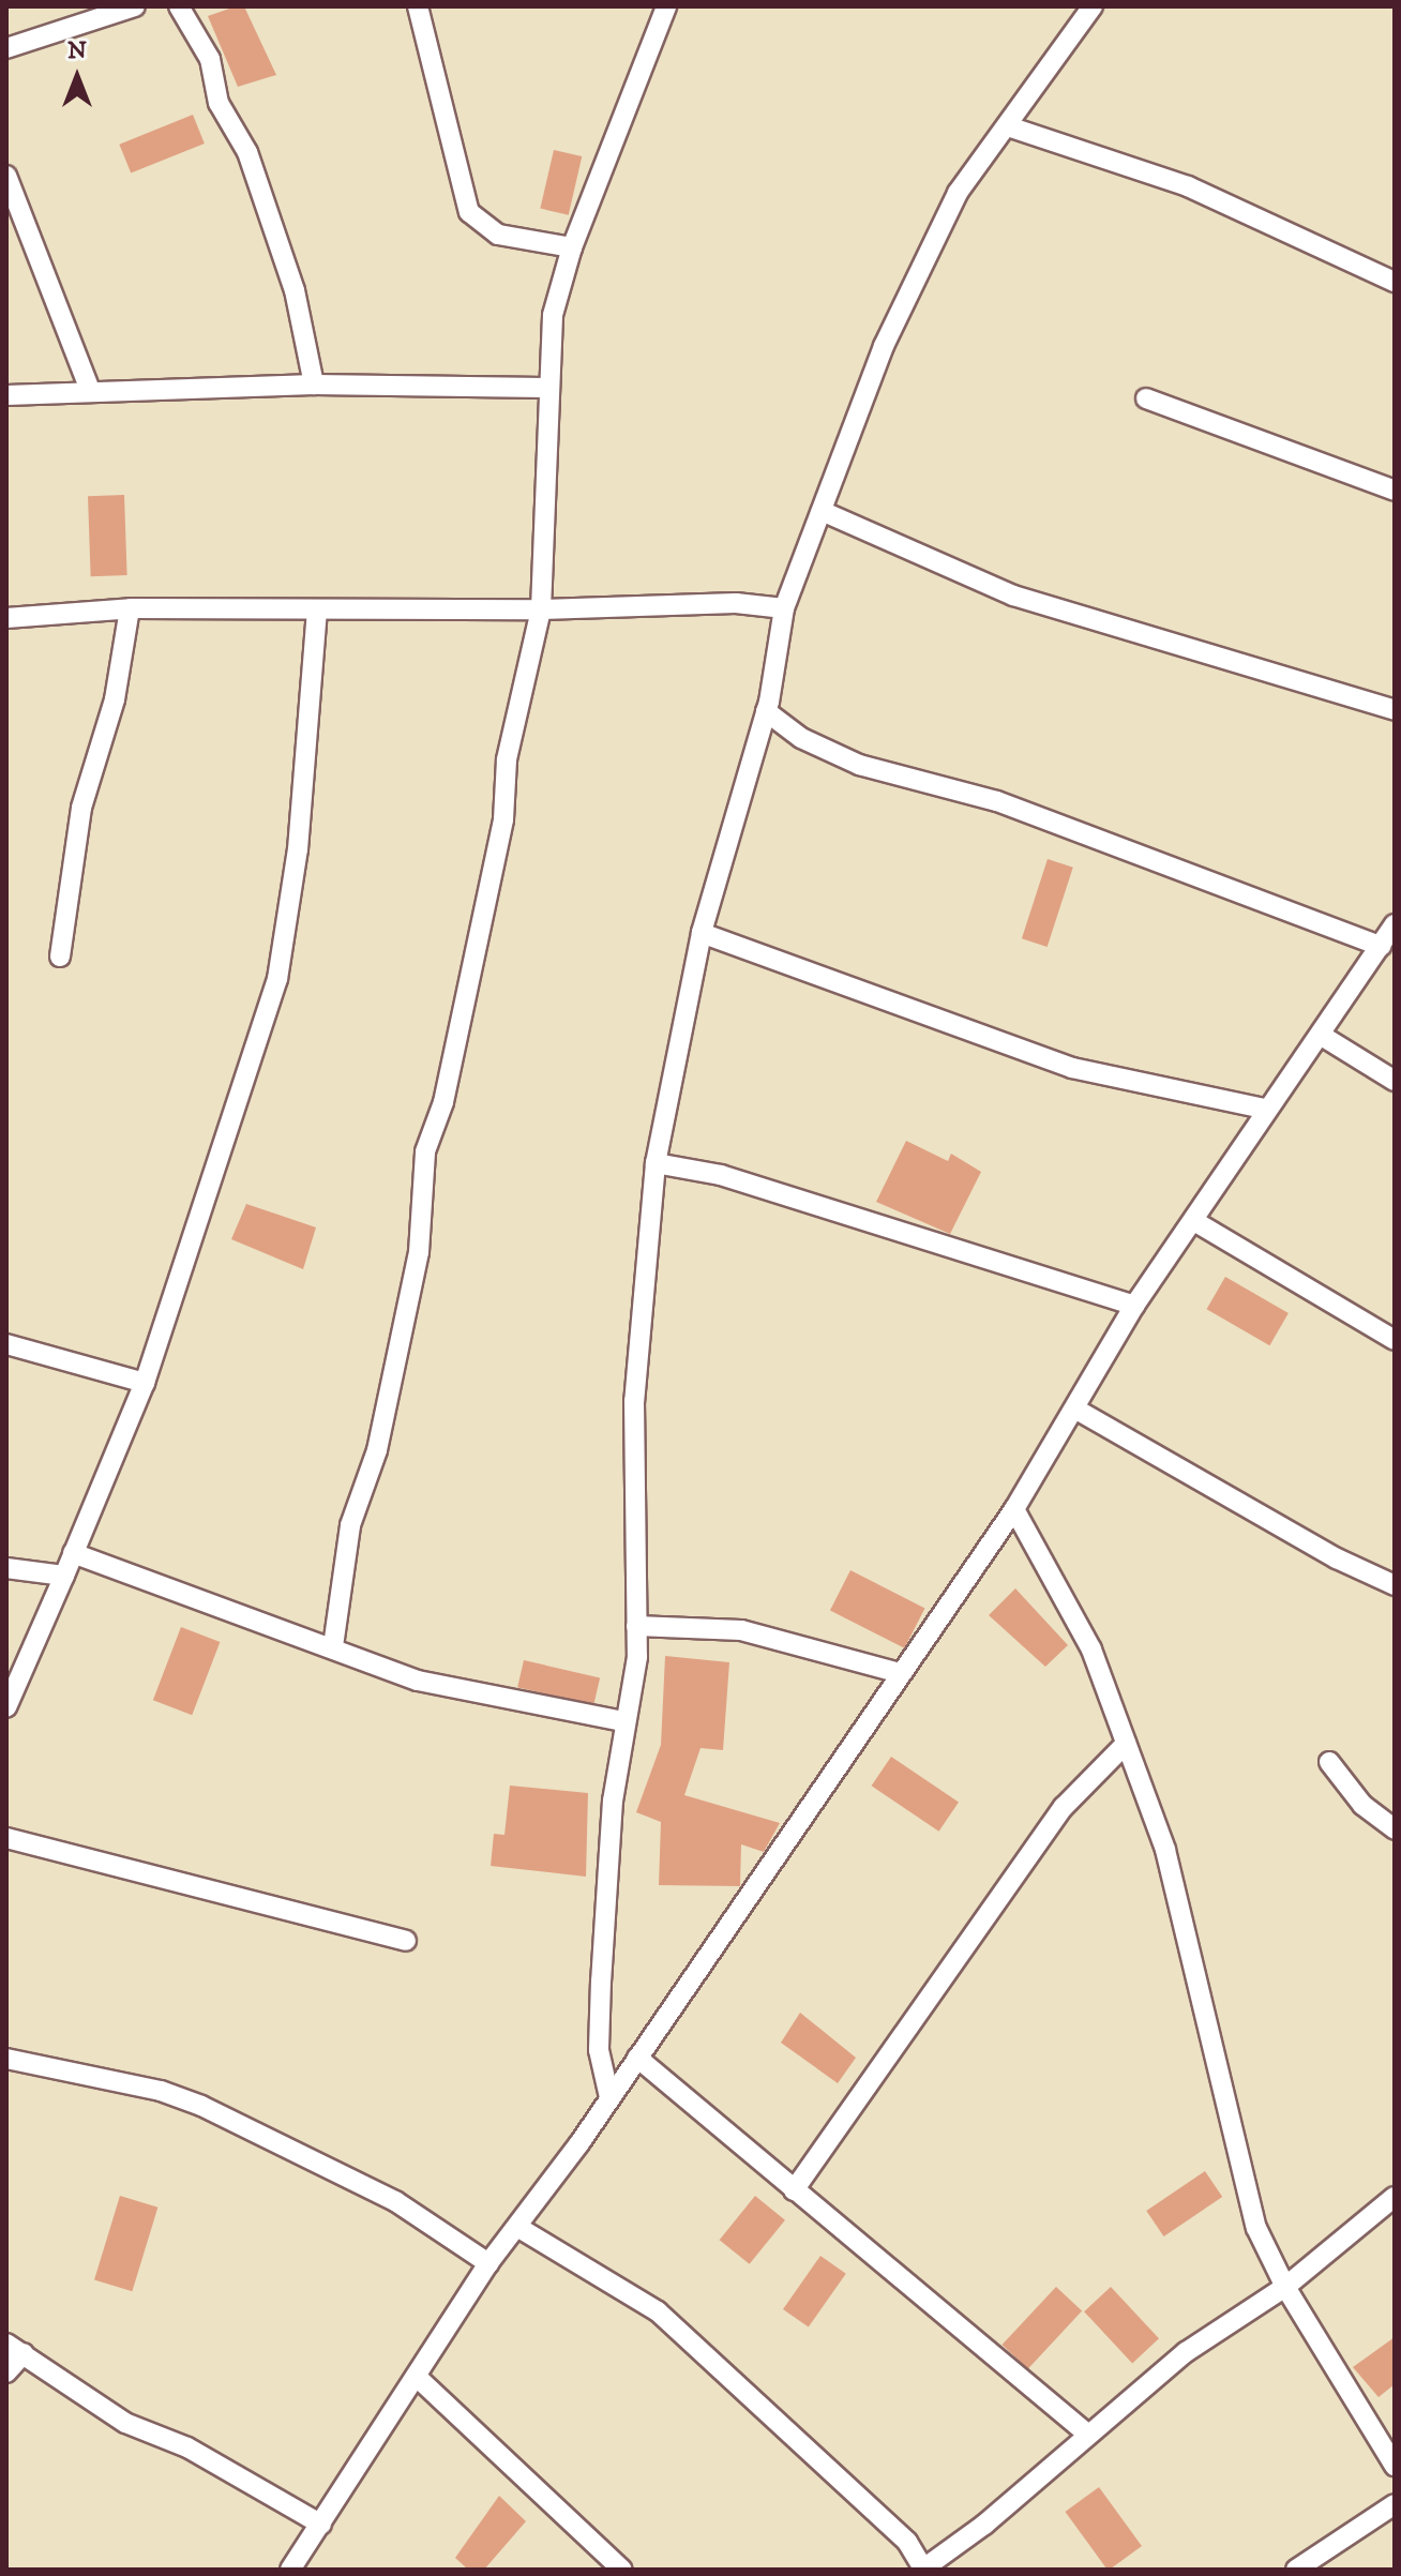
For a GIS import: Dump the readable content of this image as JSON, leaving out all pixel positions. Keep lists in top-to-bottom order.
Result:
{
  "north": "top"
}
